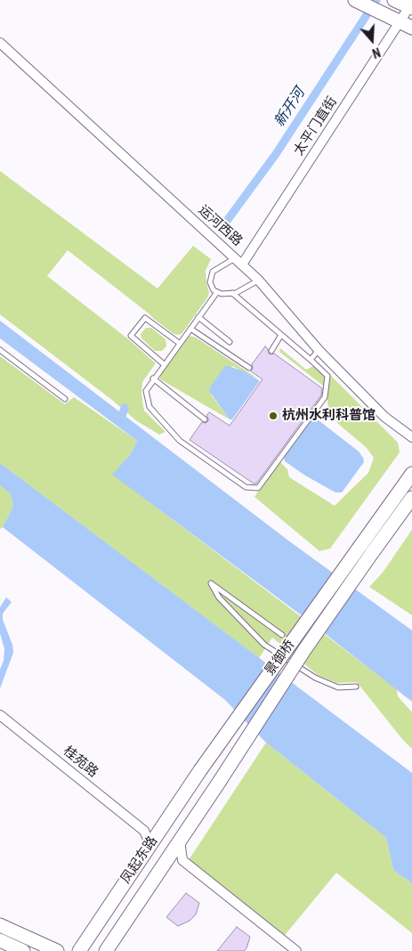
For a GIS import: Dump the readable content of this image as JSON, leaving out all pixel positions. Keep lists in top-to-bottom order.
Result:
{
  "streets": {
    "main road": ["景御桥", "凤起东路"],
    "street": ["太平门直街", "运河西路", "桂苑路"]
  },
  "crossings": [
    ["太平门直街", "运河西路"],
    ["景御桥", "凤起东路"],
    ["桂苑路", "凤起东路"]
  ],
  "water": ["新开河"],
  "places": ["杭州水利科普馆"],
  "north": "bottom"
}
